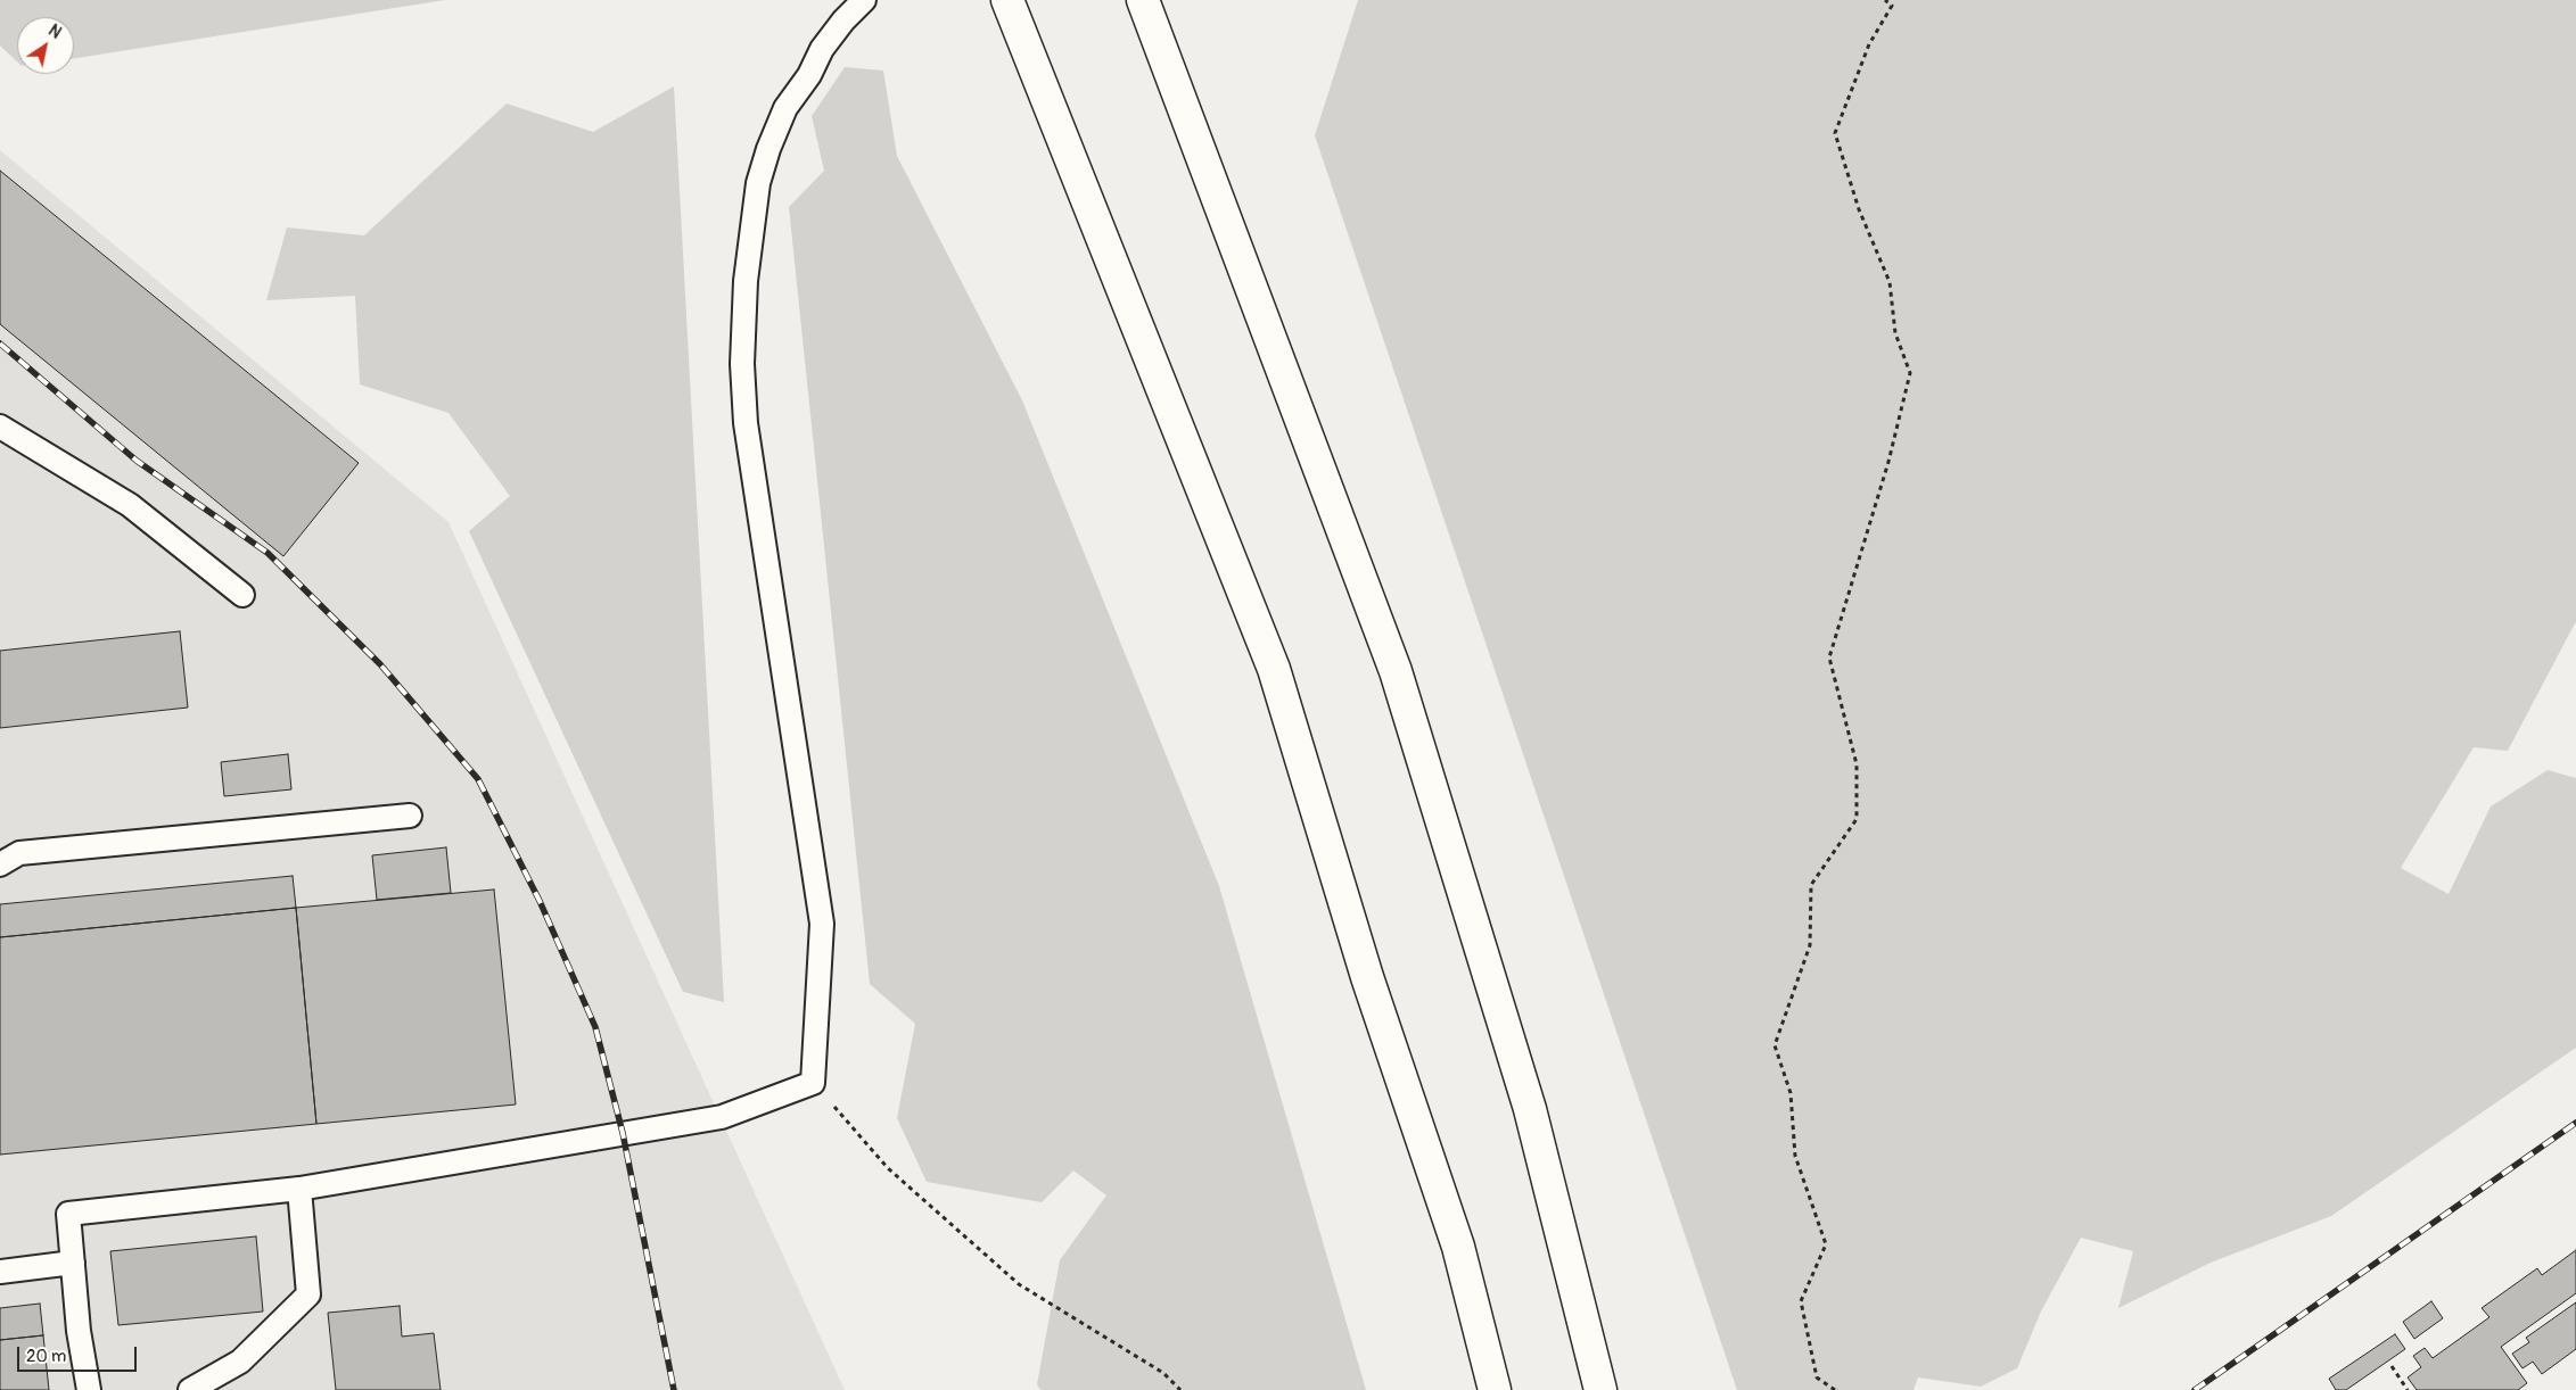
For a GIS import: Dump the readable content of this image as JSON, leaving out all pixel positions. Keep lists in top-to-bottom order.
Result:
{
  "scale_bar": "20 m",
  "north": "top right"
}
